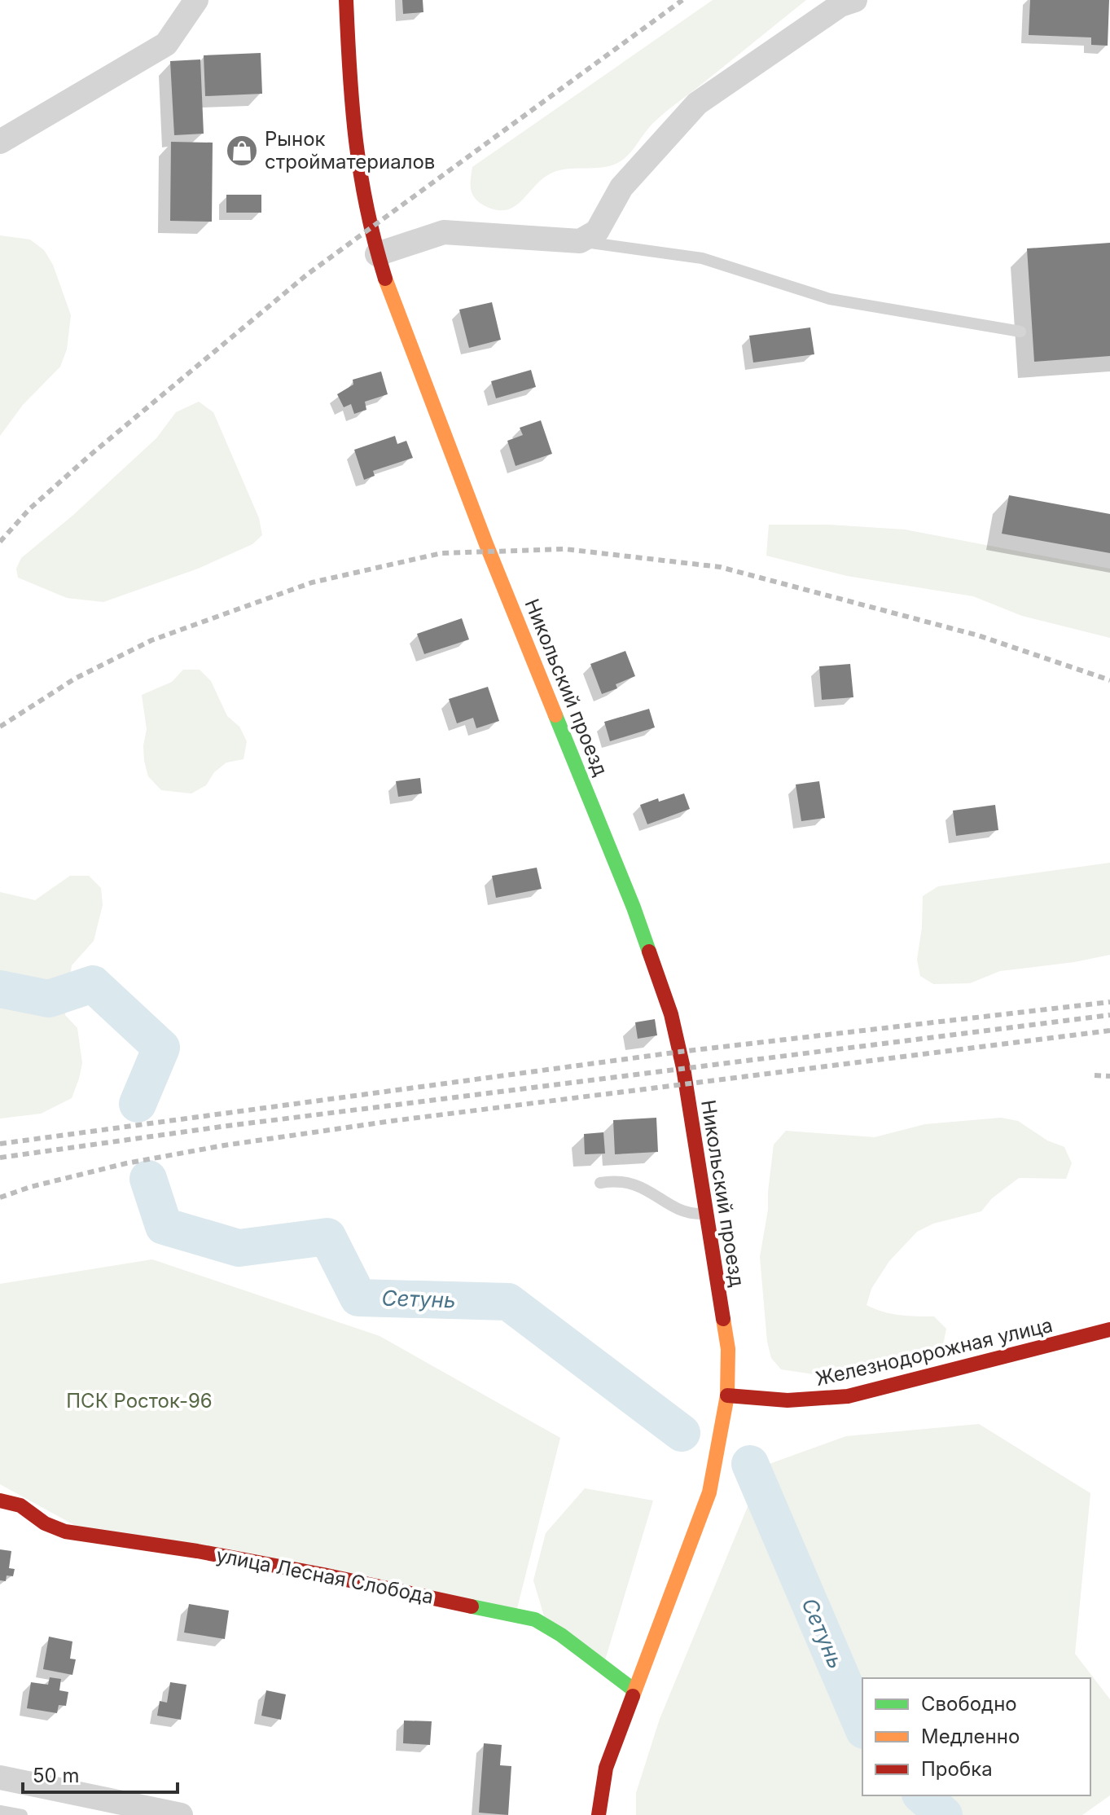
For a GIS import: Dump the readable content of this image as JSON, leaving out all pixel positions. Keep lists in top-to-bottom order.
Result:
{
  "streets": {
    "main road": ["Никольский проезд", "Железнодорожная улица", "улица Лесная Слобода"]
  },
  "crossings": [
    ["Никольский проезд", "Железнодорожная улица"],
    ["Никольский проезд", "улица Лесная Слобода"]
  ],
  "water": ["Сетунь"],
  "parks": ["ПСК Росток-96"],
  "places": {
    "shop": ["Рынок стройматериалов"]
  },
  "legend": ["Свободно", "Медленно", "Пробка"],
  "scale_bar": "50 m"
}
